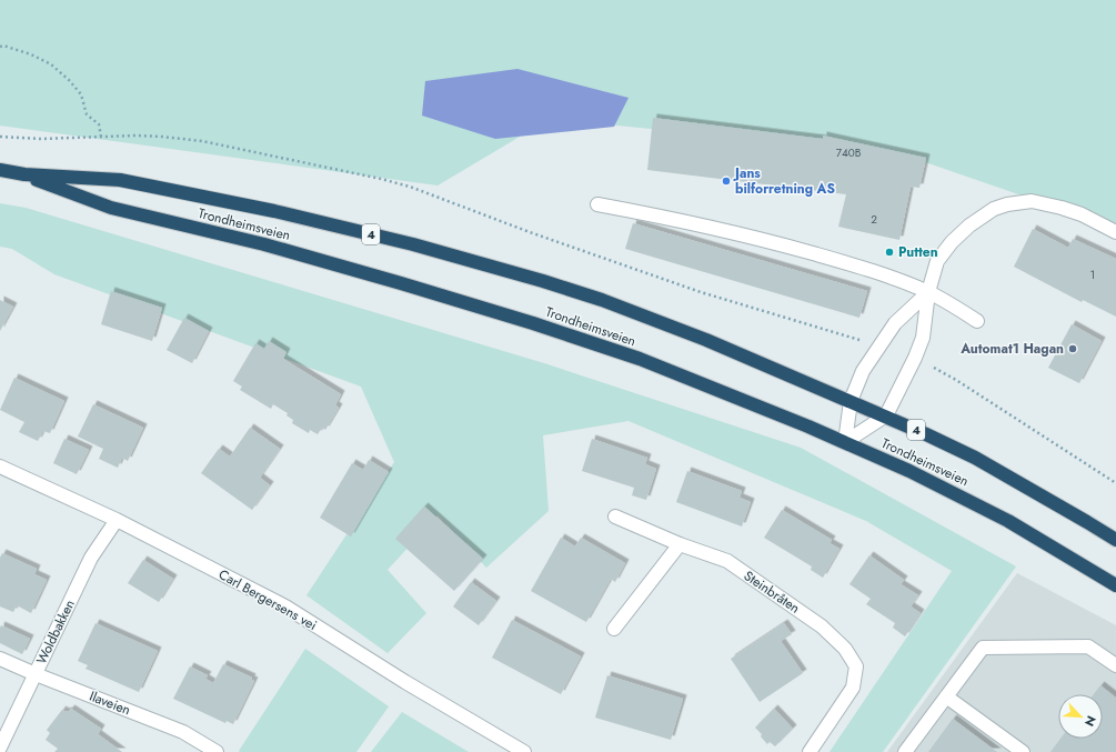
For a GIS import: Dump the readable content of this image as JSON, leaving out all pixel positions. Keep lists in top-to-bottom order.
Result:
{
  "streets": {
    "highway": ["Trondheimsveien", "4"],
    "street": [
      "Steinbråten",
      "Carl Bergersens vei",
      "Woldbakken",
      "Ilaveien"
    ]
  },
  "crossings": [
    ["Carl Bergersens vei", "Woldbakken"],
    ["Woldbakken", "Ilaveien"]
  ],
  "places": ["Jans bilforretning AS", "Putten", "Automat1 Hagan"],
  "house_numbers": ["740B", "2", "1"],
  "north": "bottom right"
}
